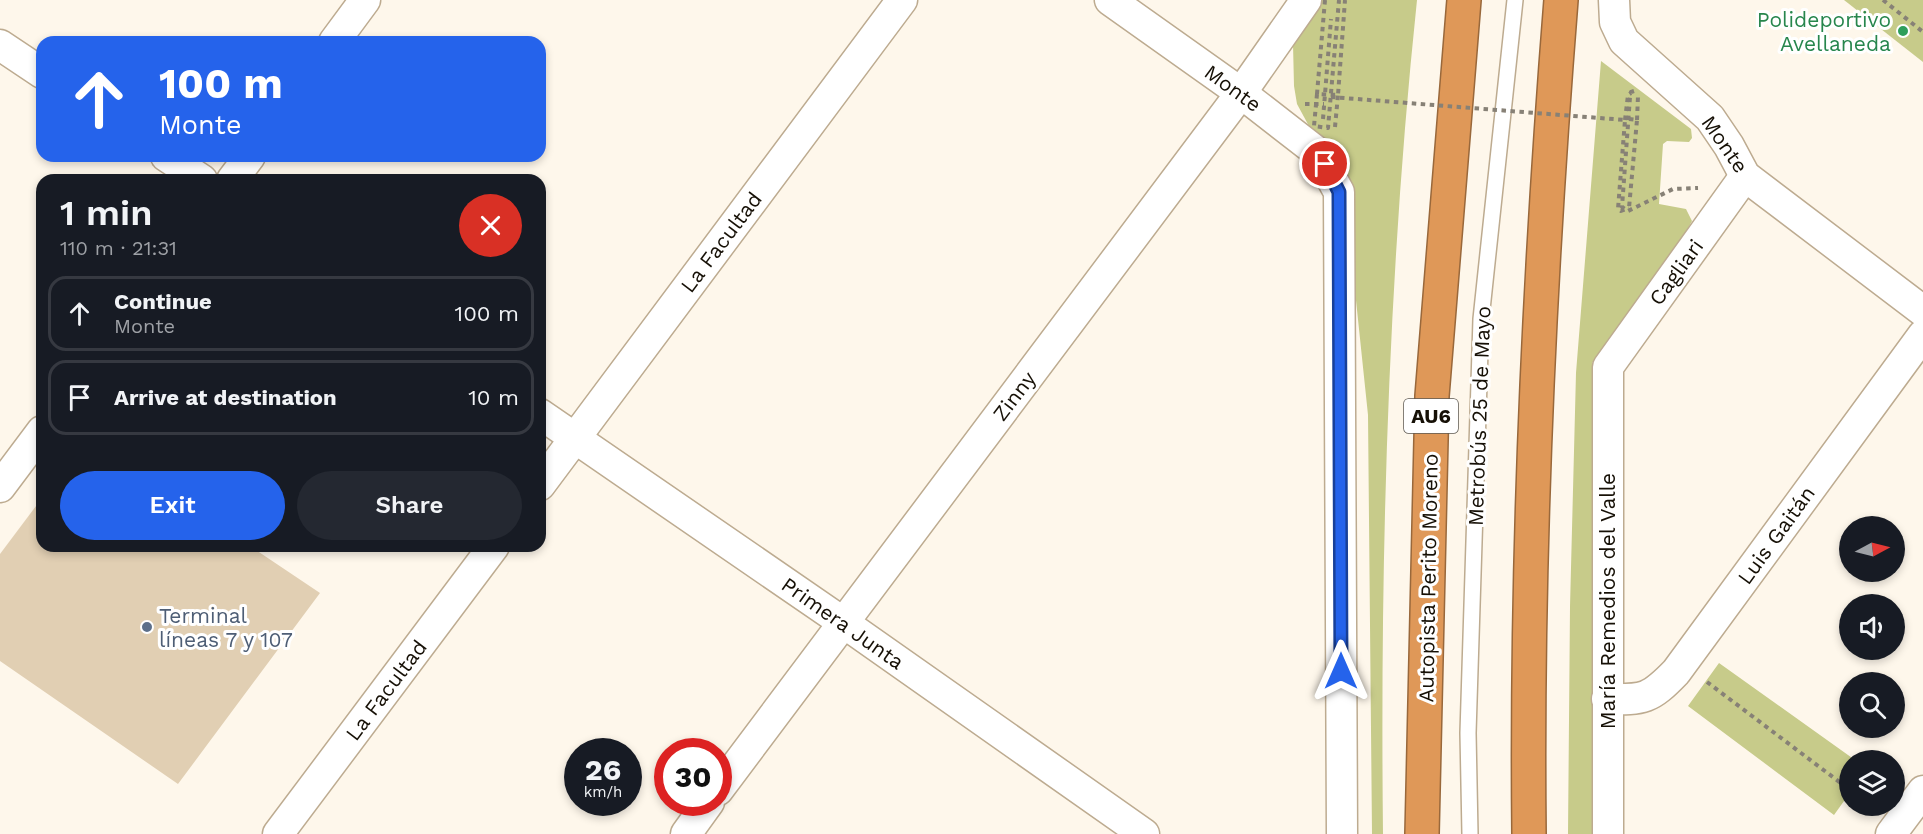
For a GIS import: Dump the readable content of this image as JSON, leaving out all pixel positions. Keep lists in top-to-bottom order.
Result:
{
  "streets": {
    "highway": ["AU6", "Autopista Perito Moreno"],
    "street": [
      "Monte",
      "La Facultad",
      "Cagliari",
      "Zinny",
      "Luis Gaitán",
      "María Remedios del Valle",
      "Primera Junta"
    ],
    "lane": ["Metrobús 25 de Mayo"]
  },
  "crossings": [
    ["Monte", "Cagliari"],
    ["Monte", "Zinny"],
    ["La Facultad", "Primera Junta"],
    ["Cagliari", "María Remedios del Valle"],
    ["Zinny", "Primera Junta"],
    ["Luis Gaitán", "María Remedios del Valle"]
  ],
  "places": ["Polideportivo Avellaneda", "Terminal líneas 7 y 107"],
  "north": "right",
  "page": {
    "turn": ["100 m", "Monte"],
    "heading": ["1 min", "110 m · 21:31"],
    "list": [
      {
        "name": "Continue",
        "note": "Monte",
        "value": "100 m"
      },
      {
        "name": "Arrive at destination",
        "value": "10 m"
      }
    ],
    "buttons": ["Exit", "Share"],
    "speed": "26 km/h",
    "limit": "30"
  }
}
